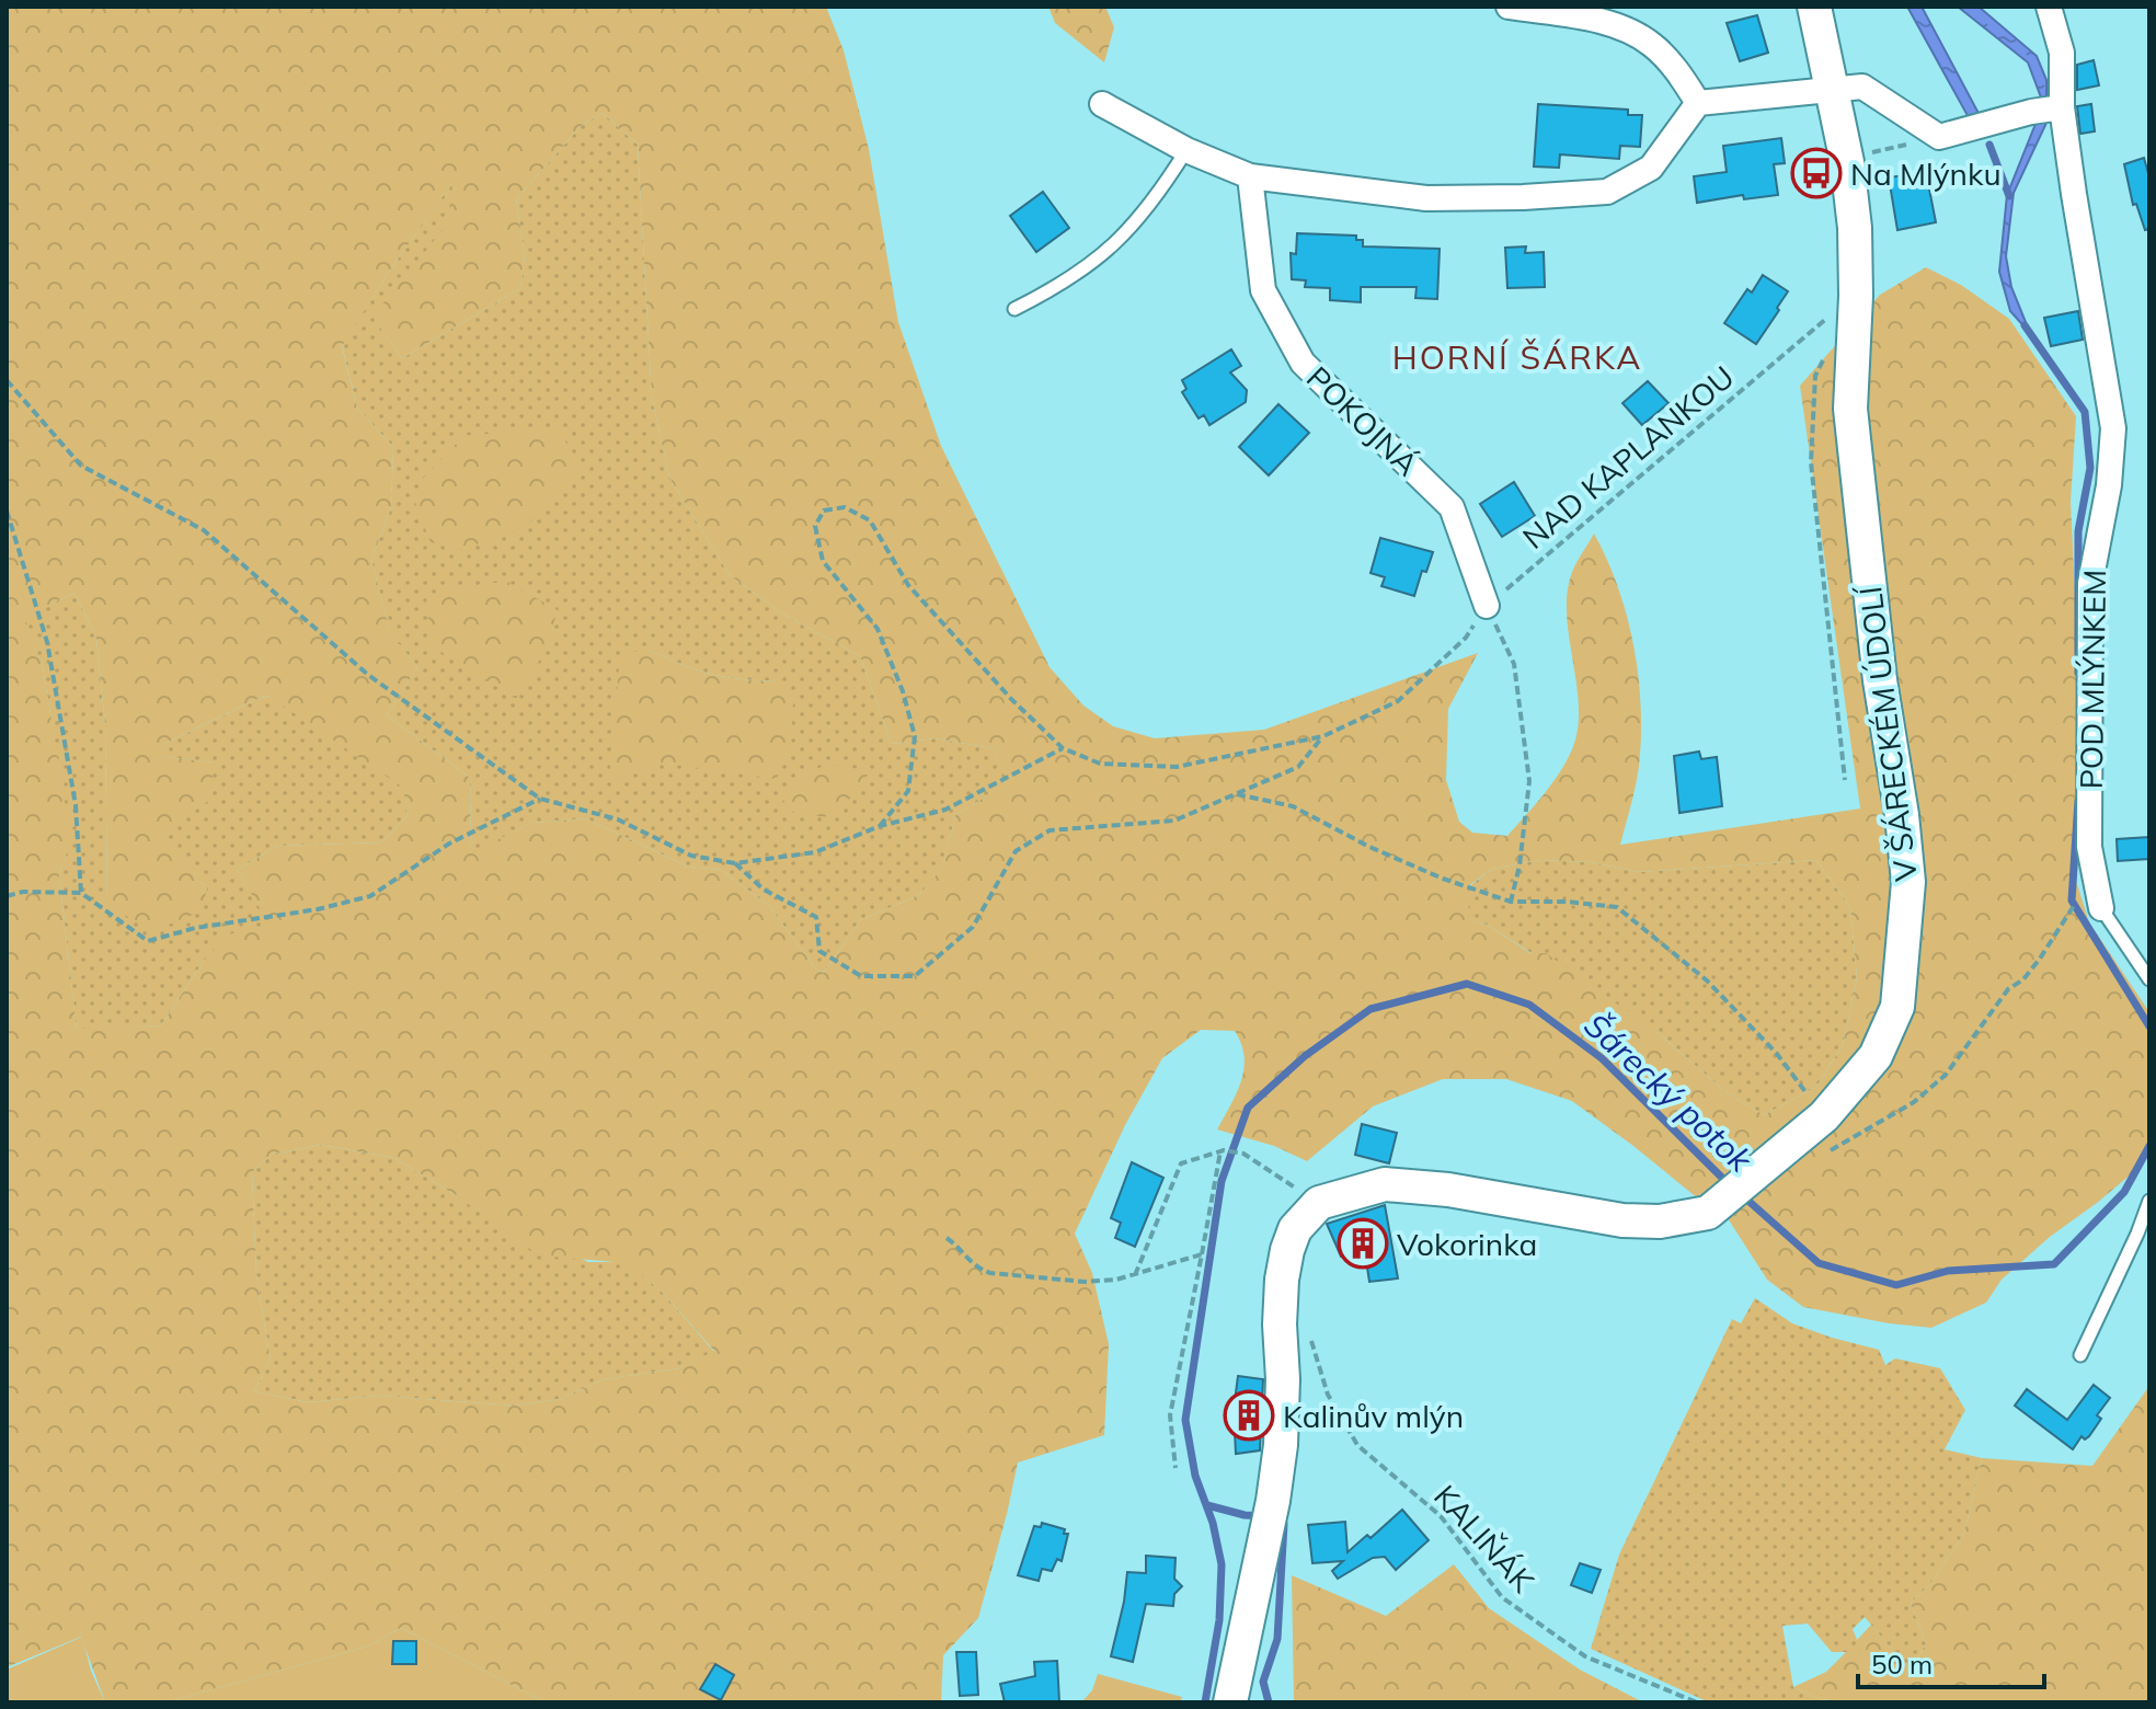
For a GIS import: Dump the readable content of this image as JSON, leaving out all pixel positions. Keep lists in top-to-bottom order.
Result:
{
  "streets": {
    "street": ["POKOJNÁ", "POD MLÝNKEM", "V ŠÁRECKÉM ÚDOLÍ"],
    "path": ["NAD KAPLANKOU", "KALIŇÁK"]
  },
  "crossings": [
    ["POKOJNÁ", "NAD KAPLANKOU"],
    ["NAD KAPLANKOU", "V ŠÁRECKÉM ÚDOLÍ"]
  ],
  "districts": ["HORNÍ ŠÁRKA"],
  "water": ["Šárecký potok"],
  "places": {
    "bus stop": ["Na Mlýnku"],
    "building": ["Vokorinka", "Kalinův mlýn"]
  },
  "scale_bar": "50 m"
}
